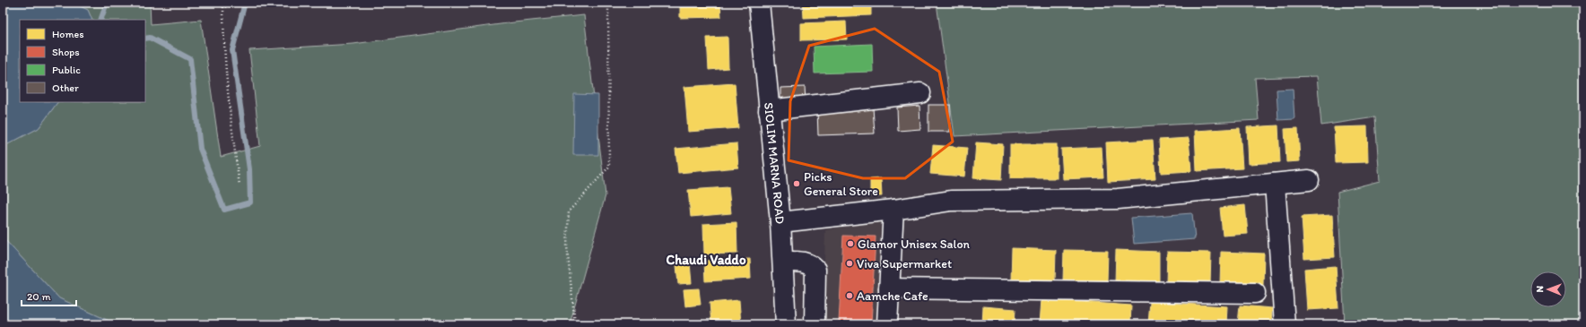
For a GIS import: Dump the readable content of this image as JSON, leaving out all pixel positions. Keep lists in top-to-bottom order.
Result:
{
  "streets": {
    "street": ["SIOLIM MARNA ROAD"]
  },
  "districts": ["Chaudi Vaddo"],
  "places": [
    "Picks General Store",
    "Glamor Unisex Salon",
    "Viva Supermarket",
    "Aamche Cafe"
  ],
  "legend": [
    "Homes",
    "Shops",
    "Public",
    "Other"
  ],
  "scale_bar": "20 m",
  "north": "left"
}
